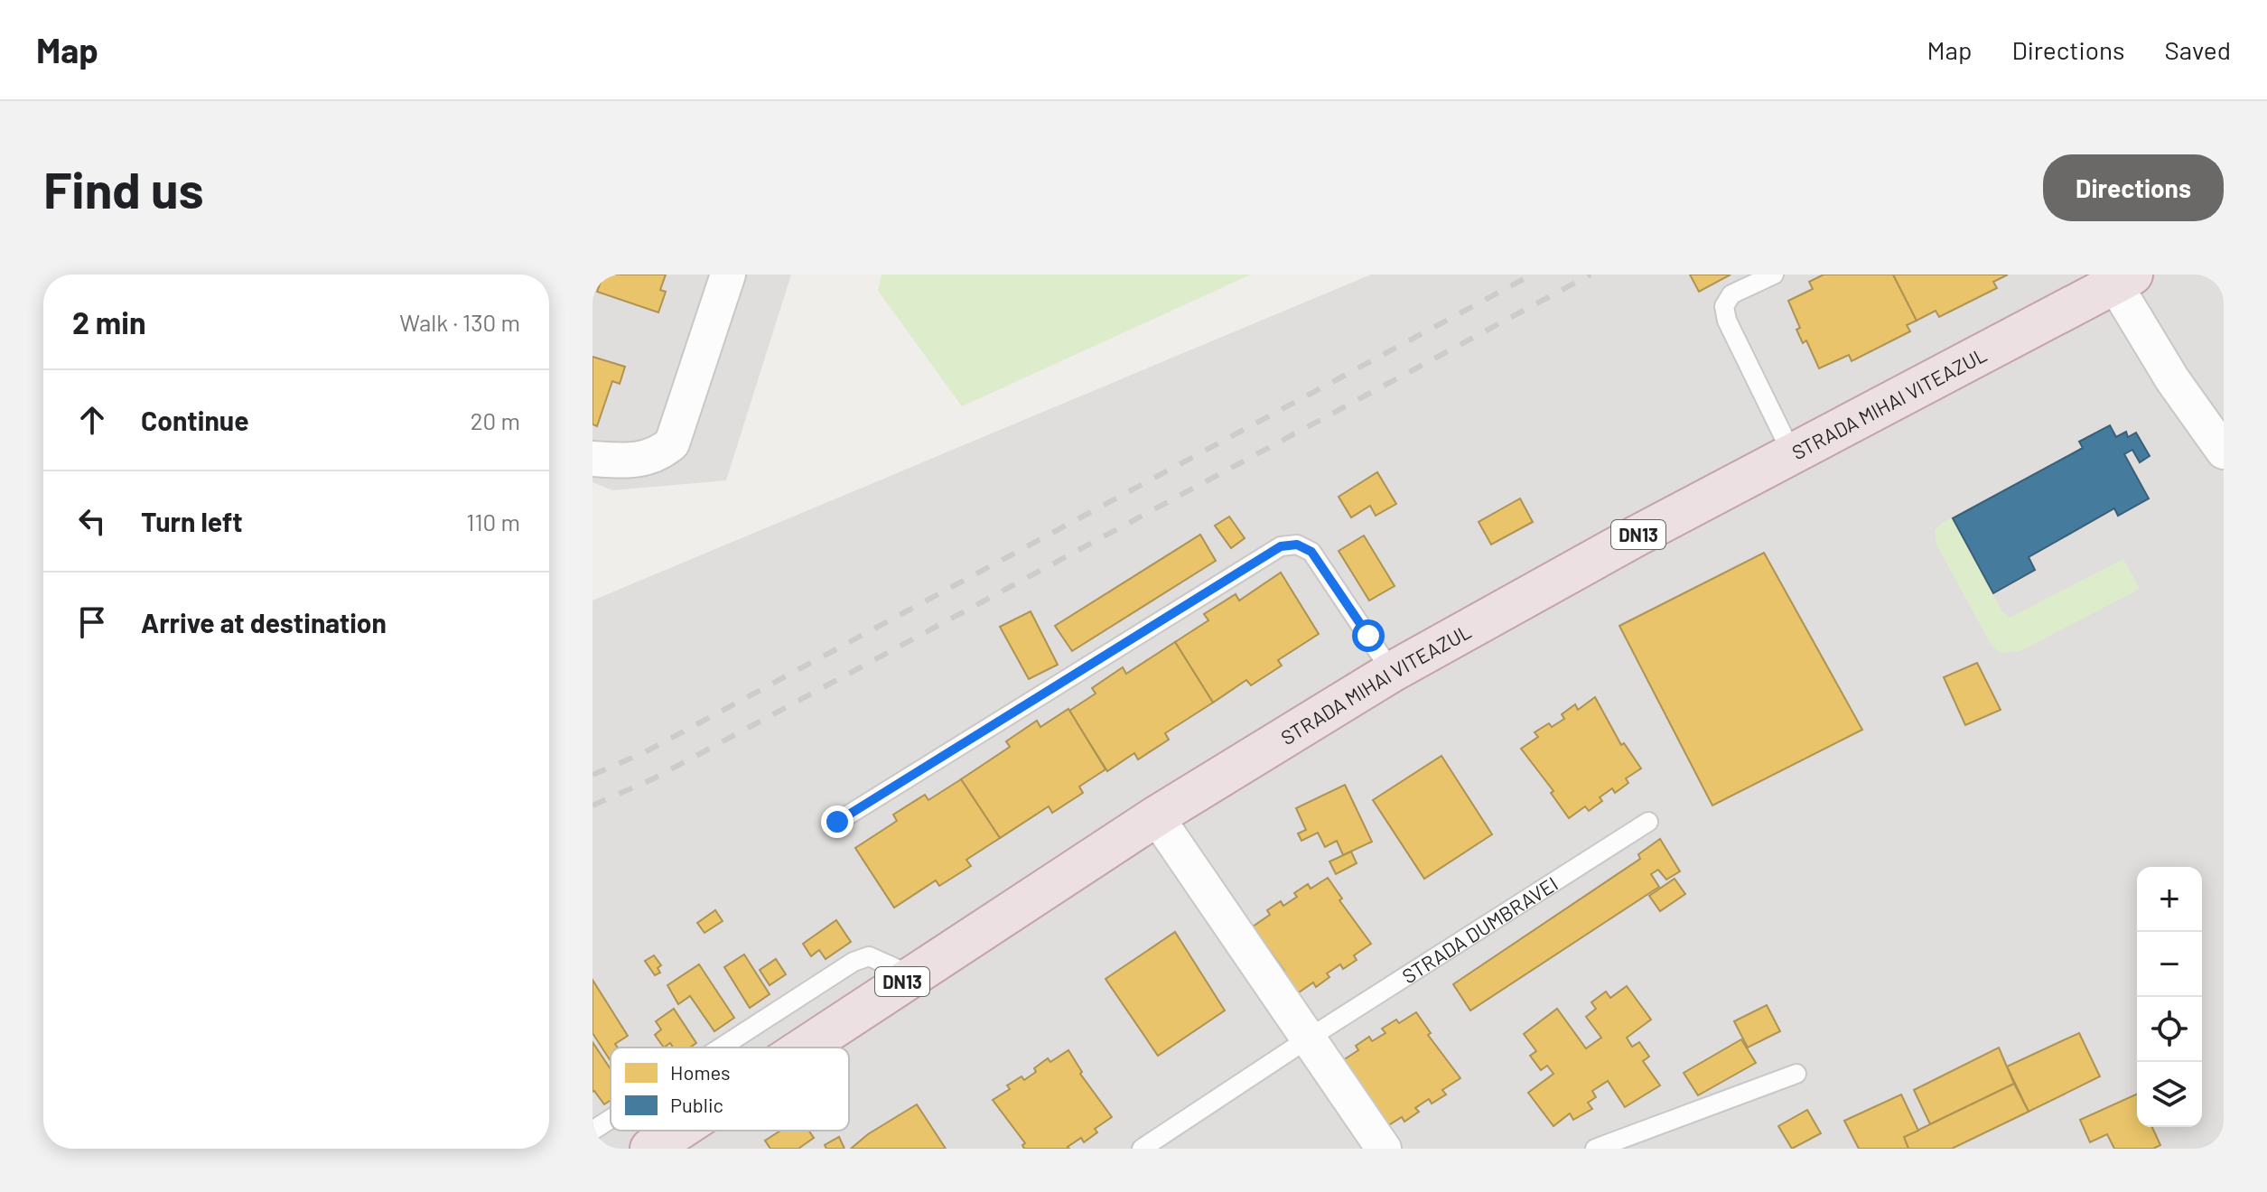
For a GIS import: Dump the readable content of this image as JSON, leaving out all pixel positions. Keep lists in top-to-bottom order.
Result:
{
  "streets": {
    "highway": ["STRADA MIHAI VITEAZUL", "DN13"],
    "lane": ["STRADA DUMBRAVEI"]
  },
  "legend": ["Homes", "Public"],
  "page": {
    "header": "Map",
    "nav": ["Map", "Directions", "Saved"],
    "buttons": "Directions",
    "title": "Find us",
    "heading": ["2 min", "Walk · 130 m"],
    "list": [
      ["Continue", "20 m"],
      ["Turn left", "110 m"],
      "Arrive at destination"
    ],
    "map_buttons": ["+", "−"]
  }
}
